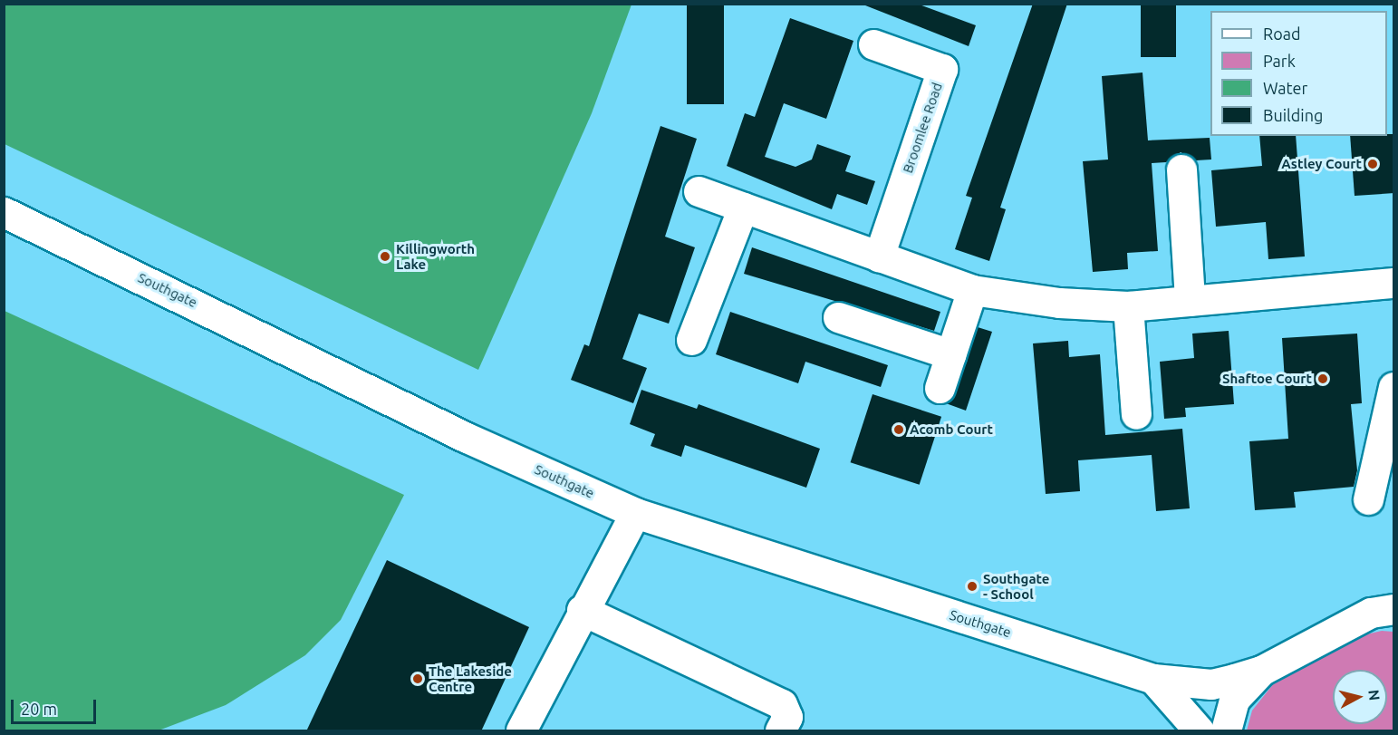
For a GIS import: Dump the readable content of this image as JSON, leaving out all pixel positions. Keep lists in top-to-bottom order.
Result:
{
  "streets": {
    "street": ["Broomlee Road", "Southgate"]
  },
  "places": [
    "Astley Court",
    "Killingworth Lake",
    "Shaftoe Court",
    "Acomb Court",
    "Southgate - School",
    "The Lakeside Centre"
  ],
  "legend": [
    "Road",
    "Park",
    "Water",
    "Building"
  ],
  "scale_bar": "20 m",
  "north": "right"
}
